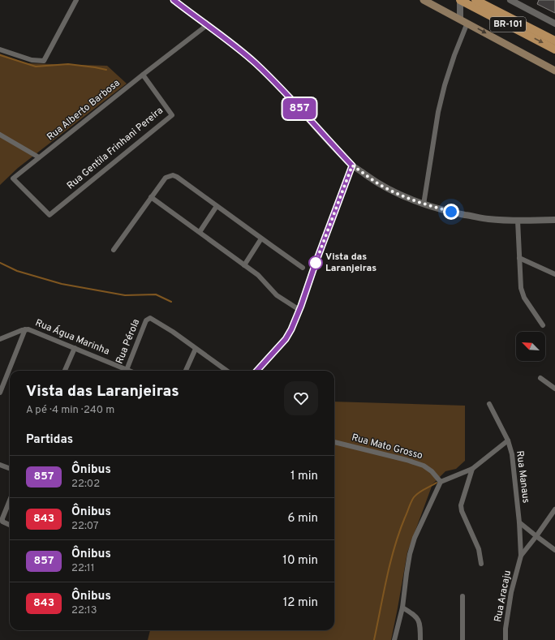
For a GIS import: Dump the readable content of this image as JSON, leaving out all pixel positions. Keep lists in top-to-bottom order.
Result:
{
  "streets": {
    "main road": ["BR-101"],
    "street": [
      "Rua Alberto Barbosa",
      "Rua Gentila Frinhani Pereira",
      "Rua Água Marinha",
      "Rua Pérola",
      "Rua Mato Grosso",
      "Rua Manaus",
      "Rua Aracaju"
    ]
  },
  "crossings": [
    ["Rua Alberto Barbosa", "Rua Gentila Frinhani Pereira"],
    ["Rua Manaus", "Rua Aracaju"]
  ],
  "places": ["Vista das Laranjeiras"],
  "lines": ["bus line 857"],
  "north": "top left",
  "page": {
    "on_map": "857",
    "heading": [
      ["Vista das Laranjeiras", "A pé · 4 min · 240 m"],
      "Partidas"
    ],
    "list": [
      {
        "mark": "857",
        "name": "Ônibus",
        "note": "22:02",
        "value": "1 min"
      },
      {
        "mark": "843",
        "name": "Ônibus",
        "note": "22:07",
        "value": "6 min"
      },
      {
        "mark": "857",
        "name": "Ônibus",
        "note": "22:11",
        "value": "10 min"
      },
      {
        "mark": "843",
        "name": "Ônibus",
        "note": "22:13",
        "value": "12 min"
      }
    ]
  }
}
